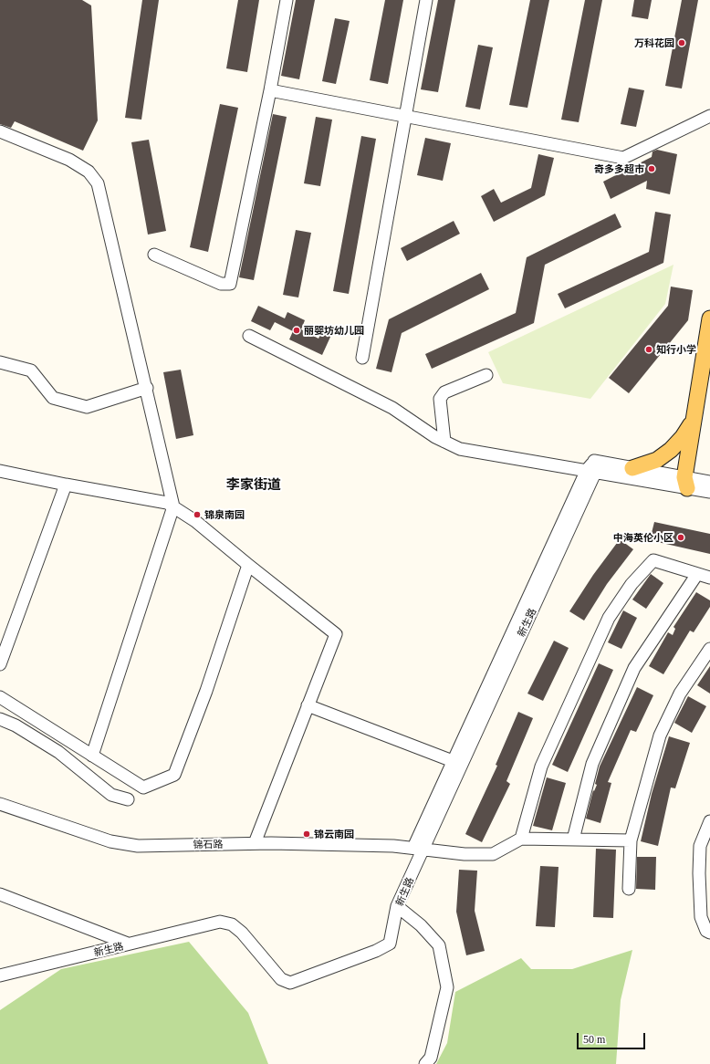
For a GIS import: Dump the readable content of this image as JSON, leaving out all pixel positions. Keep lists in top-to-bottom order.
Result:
{
  "streets": {
    "street": ["新生路", "锦石路"]
  },
  "crossings": [
    ["新生路", "锦石路"]
  ],
  "districts": ["李家街道"],
  "places": [
    "万科花园",
    "奇多多超市",
    "丽婴坊幼儿园",
    "知行小学",
    "锦泉南园",
    "中海英伦小区",
    "锦云南园"
  ],
  "scale_bar": "50 m"
}
